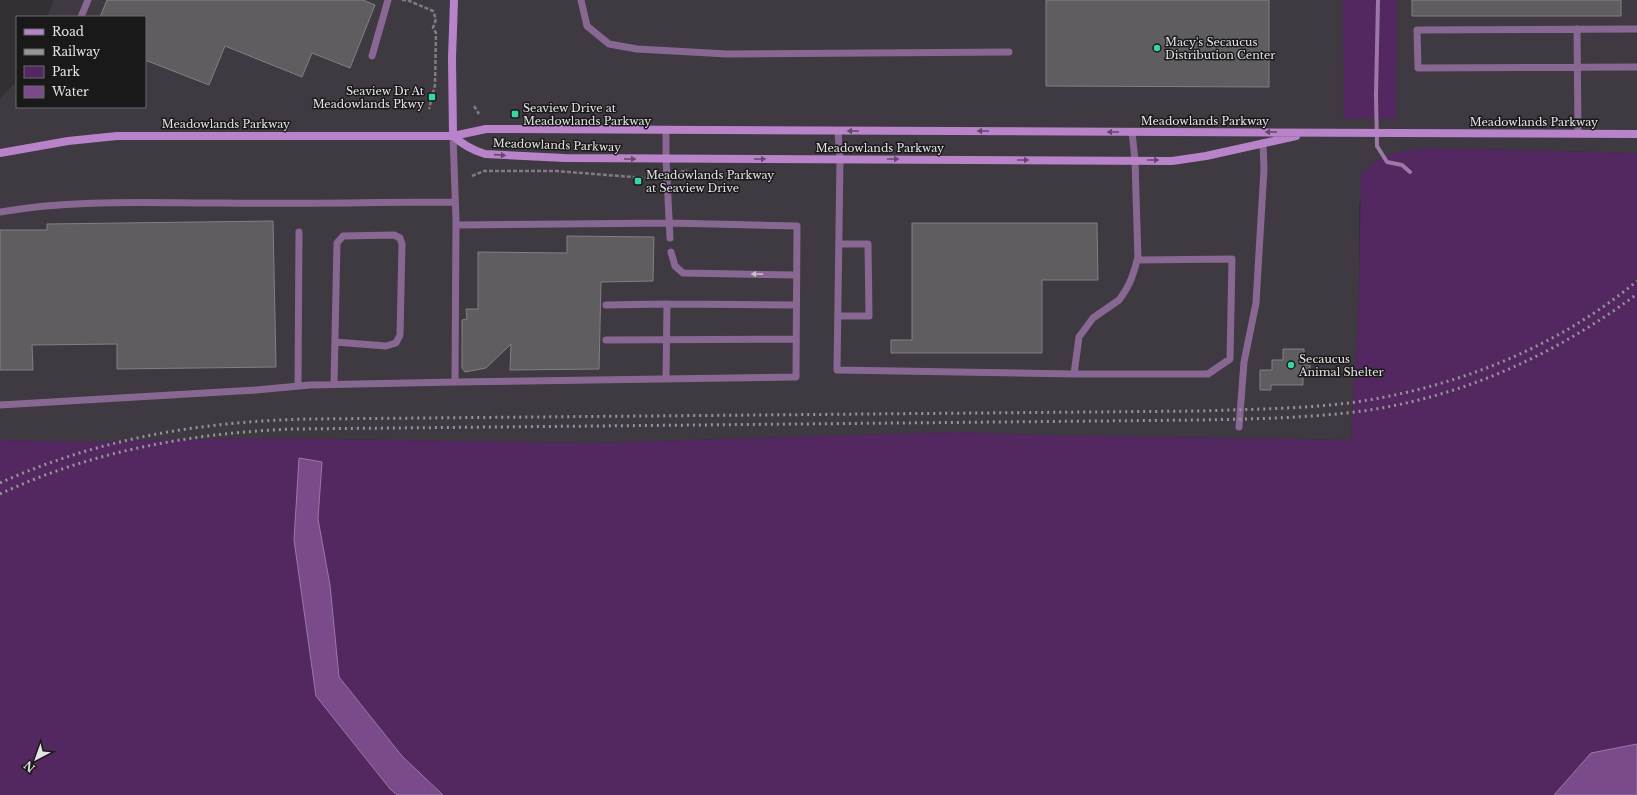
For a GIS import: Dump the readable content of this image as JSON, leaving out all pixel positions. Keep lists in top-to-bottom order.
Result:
{
  "streets": {
    "street": ["Meadowlands Parkway"]
  },
  "places": {
    "other": ["Macy's Secaucus Distribution Center", "Secaucus Animal Shelter"],
    "transit": ["Seaview Dr At Meadowlands Pkwy", "Seaview Drive at Meadowlands Parkway", "Meadowlands Parkway at Seaview Drive"]
  },
  "legend": [
    "Road",
    "Railway",
    "Park",
    "Water"
  ],
  "north": "bottom left"
}
